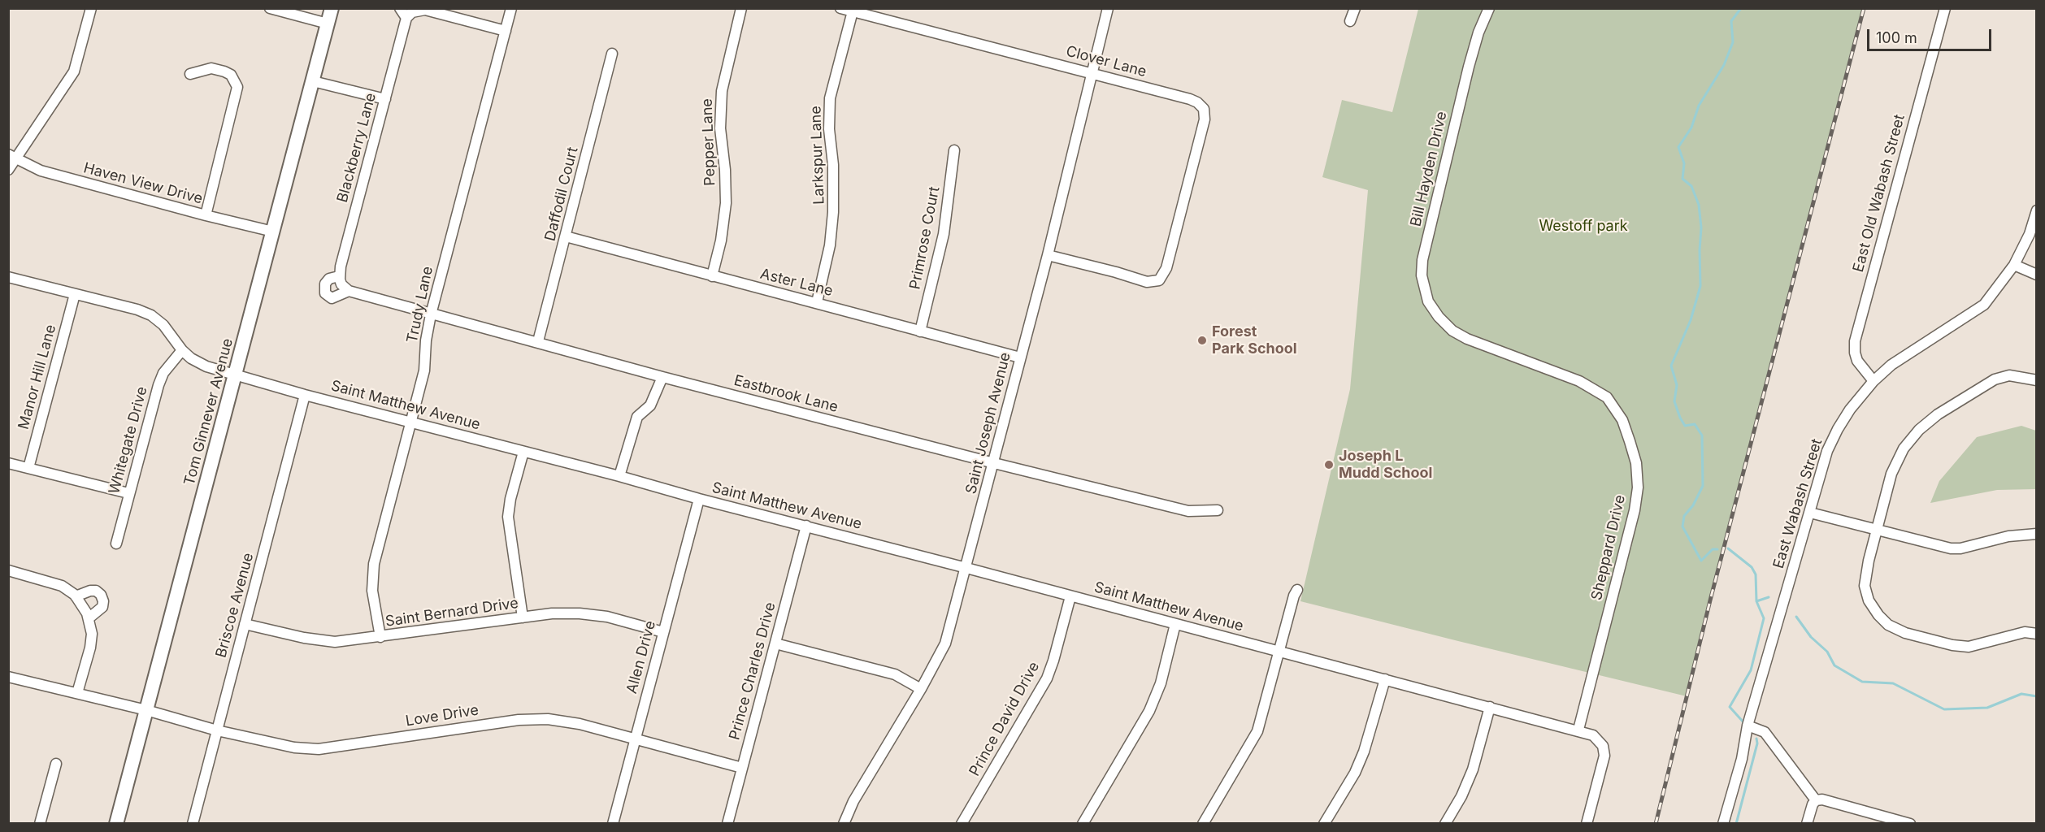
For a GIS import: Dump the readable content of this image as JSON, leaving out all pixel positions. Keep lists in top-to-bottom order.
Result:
{
  "streets": {
    "main road": ["Tom Ginnever Avenue"],
    "street": [
      "Clover Lane",
      "Pepper Lane",
      "Blackberry Lane",
      "Larkspur Lane",
      "Bill Hayden Drive",
      "Haven View Drive",
      "East Old Wabash Street",
      "Daffodil Court",
      "Primrose Court",
      "Aster Lane",
      "Trudy Lane",
      "Manor Hill Lane",
      "Eastbrook Lane",
      "Saint Matthew Avenue",
      "Saint Joseph Avenue",
      "Whitegate Drive",
      "East Wabash Street",
      "Sheppard Drive",
      "Briscoe Avenue",
      "Saint Bernard Drive",
      "Allen Drive",
      "Prince Charles Drive",
      "Love Drive",
      "Prince David Drive"
    ]
  },
  "crossings": [
    ["Clover Lane", "Larkspur Lane"],
    ["Clover Lane", "Saint Joseph Avenue"],
    ["Pepper Lane", "Aster Lane"],
    ["Blackberry Lane", "Eastbrook Lane"],
    ["Larkspur Lane", "Aster Lane"],
    ["Bill Hayden Drive", "Sheppard Drive"],
    ["Haven View Drive", "Tom Ginnever Avenue"],
    ["East Old Wabash Street", "East Wabash Street"],
    ["Daffodil Court", "Aster Lane"],
    ["Daffodil Court", "Eastbrook Lane"],
    ["Primrose Court", "Aster Lane"],
    ["Aster Lane", "Saint Joseph Avenue"],
    ["Trudy Lane", "Eastbrook Lane"],
    ["Trudy Lane", "Saint Matthew Avenue"],
    ["Trudy Lane", "Saint Bernard Drive"],
    ["Manor Hill Lane", "Saint Matthew Avenue"],
    ["Eastbrook Lane", "Saint Joseph Avenue"],
    ["Saint Matthew Avenue", "Tom Ginnever Avenue"],
    ["Saint Matthew Avenue", "Saint Joseph Avenue"],
    ["Saint Matthew Avenue", "Whitegate Drive"],
    ["Saint Matthew Avenue", "Sheppard Drive"],
    ["Saint Matthew Avenue", "Briscoe Avenue"],
    ["Saint Matthew Avenue", "Allen Drive"],
    ["Saint Matthew Avenue", "Prince Charles Drive"],
    ["Saint Matthew Avenue", "Prince David Drive"],
    ["Tom Ginnever Avenue", "Love Drive"],
    ["Briscoe Avenue", "Saint Bernard Drive"],
    ["Briscoe Avenue", "Love Drive"],
    ["Saint Bernard Drive", "Allen Drive"],
    ["Allen Drive", "Love Drive"],
    ["Prince Charles Drive", "Love Drive"]
  ],
  "parks": ["Westoff park"],
  "places": ["Forest Park School", "Joseph L Mudd School"],
  "scale_bar": "100 m"
}
